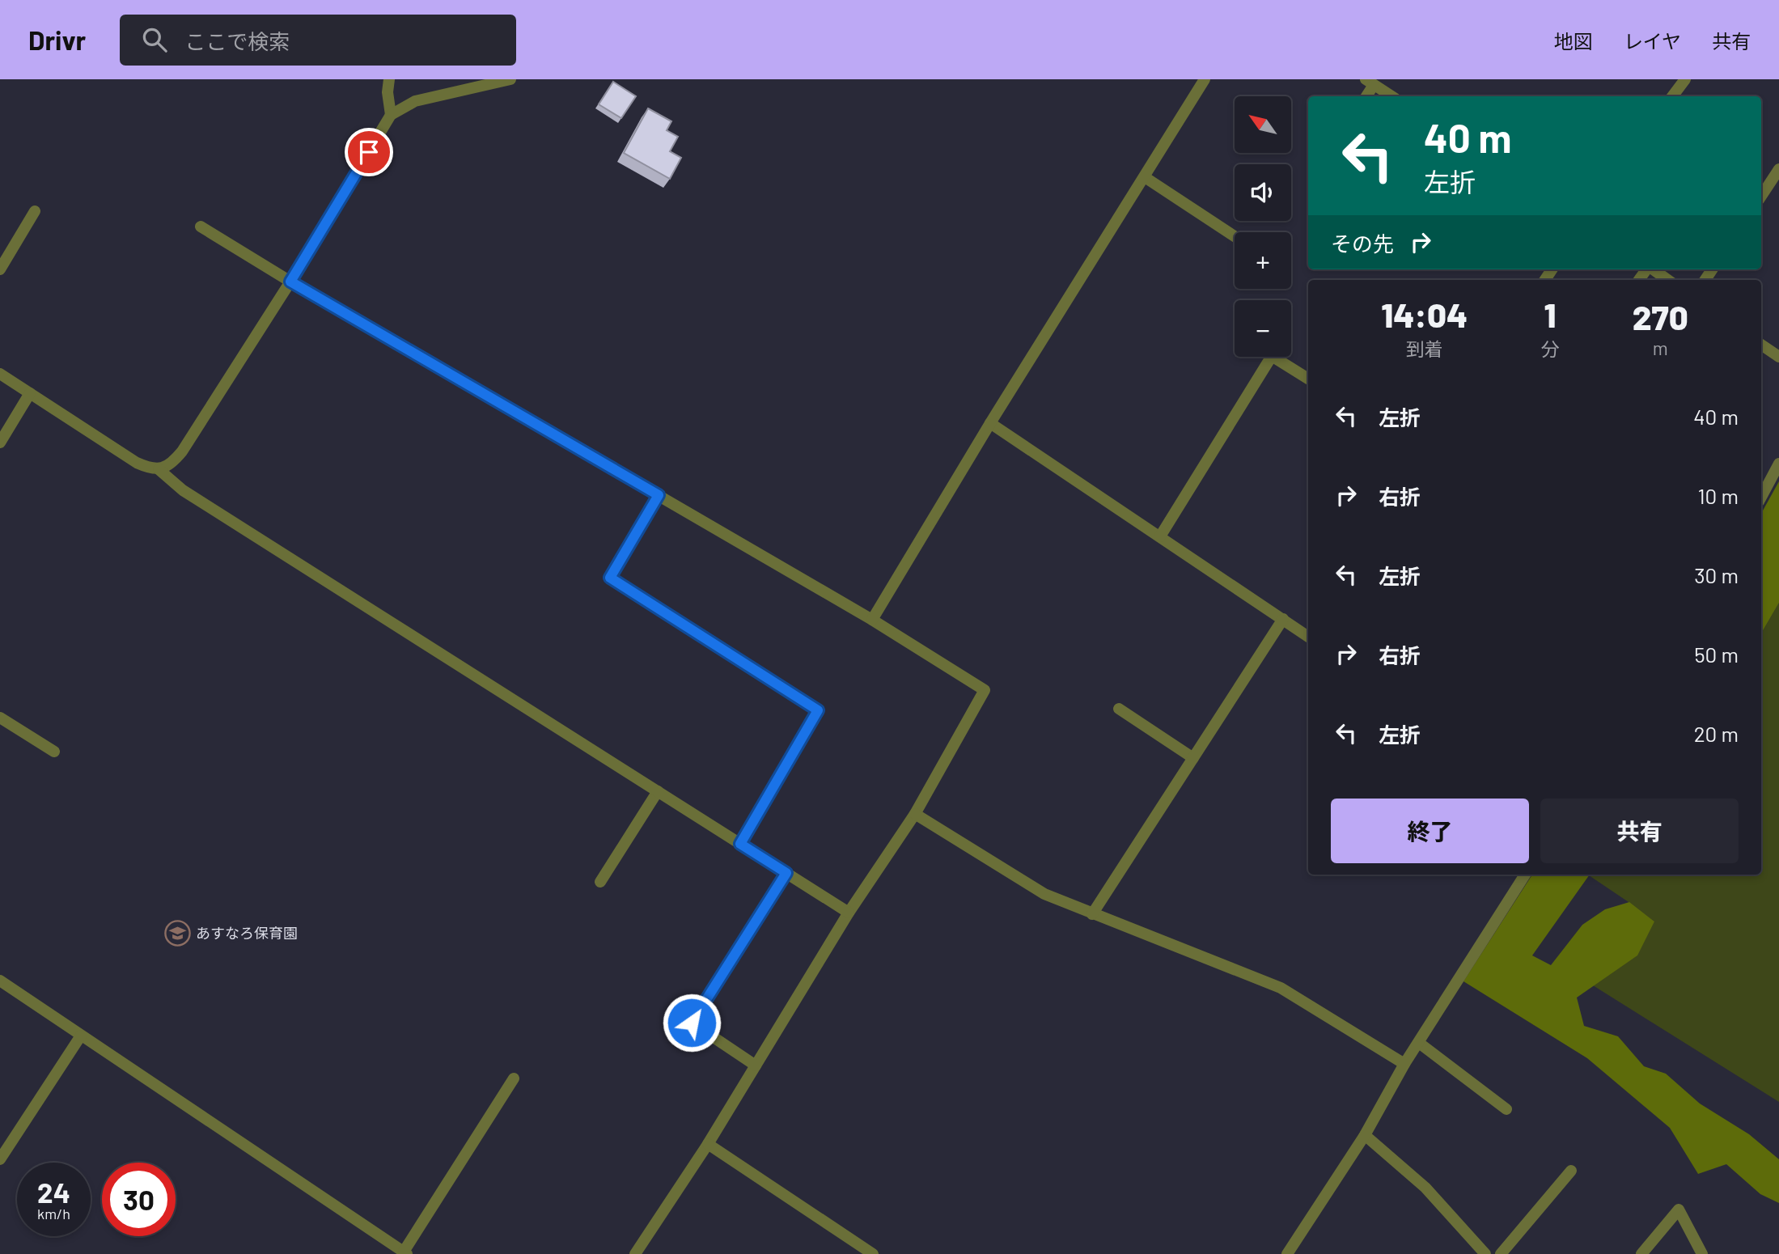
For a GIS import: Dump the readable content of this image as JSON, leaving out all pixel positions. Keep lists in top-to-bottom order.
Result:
{
  "places": {
    "school or university": ["あすなろ保育園"]
  },
  "north": "top left",
  "page": {
    "header": "Drivr",
    "search": "ここで検索",
    "nav": ["地図", "レイヤ", "共有"],
    "map_buttons": ["+", "−"],
    "turn": ["40 m", "左折"],
    "then": "その先",
    "eta": [
      "14:04",
      "到着",
      "1",
      "分",
      "270",
      "m"
    ],
    "list": [
      {
        "name": "左折",
        "value": "40 m"
      },
      {
        "name": "右折",
        "value": "10 m"
      },
      {
        "name": "左折",
        "value": "30 m"
      },
      {
        "name": "右折",
        "value": "50 m"
      },
      {
        "name": "左折",
        "value": "20 m"
      }
    ],
    "buttons": ["終了", "共有"],
    "speed": "24 km/h",
    "limit": "30"
  }
}
